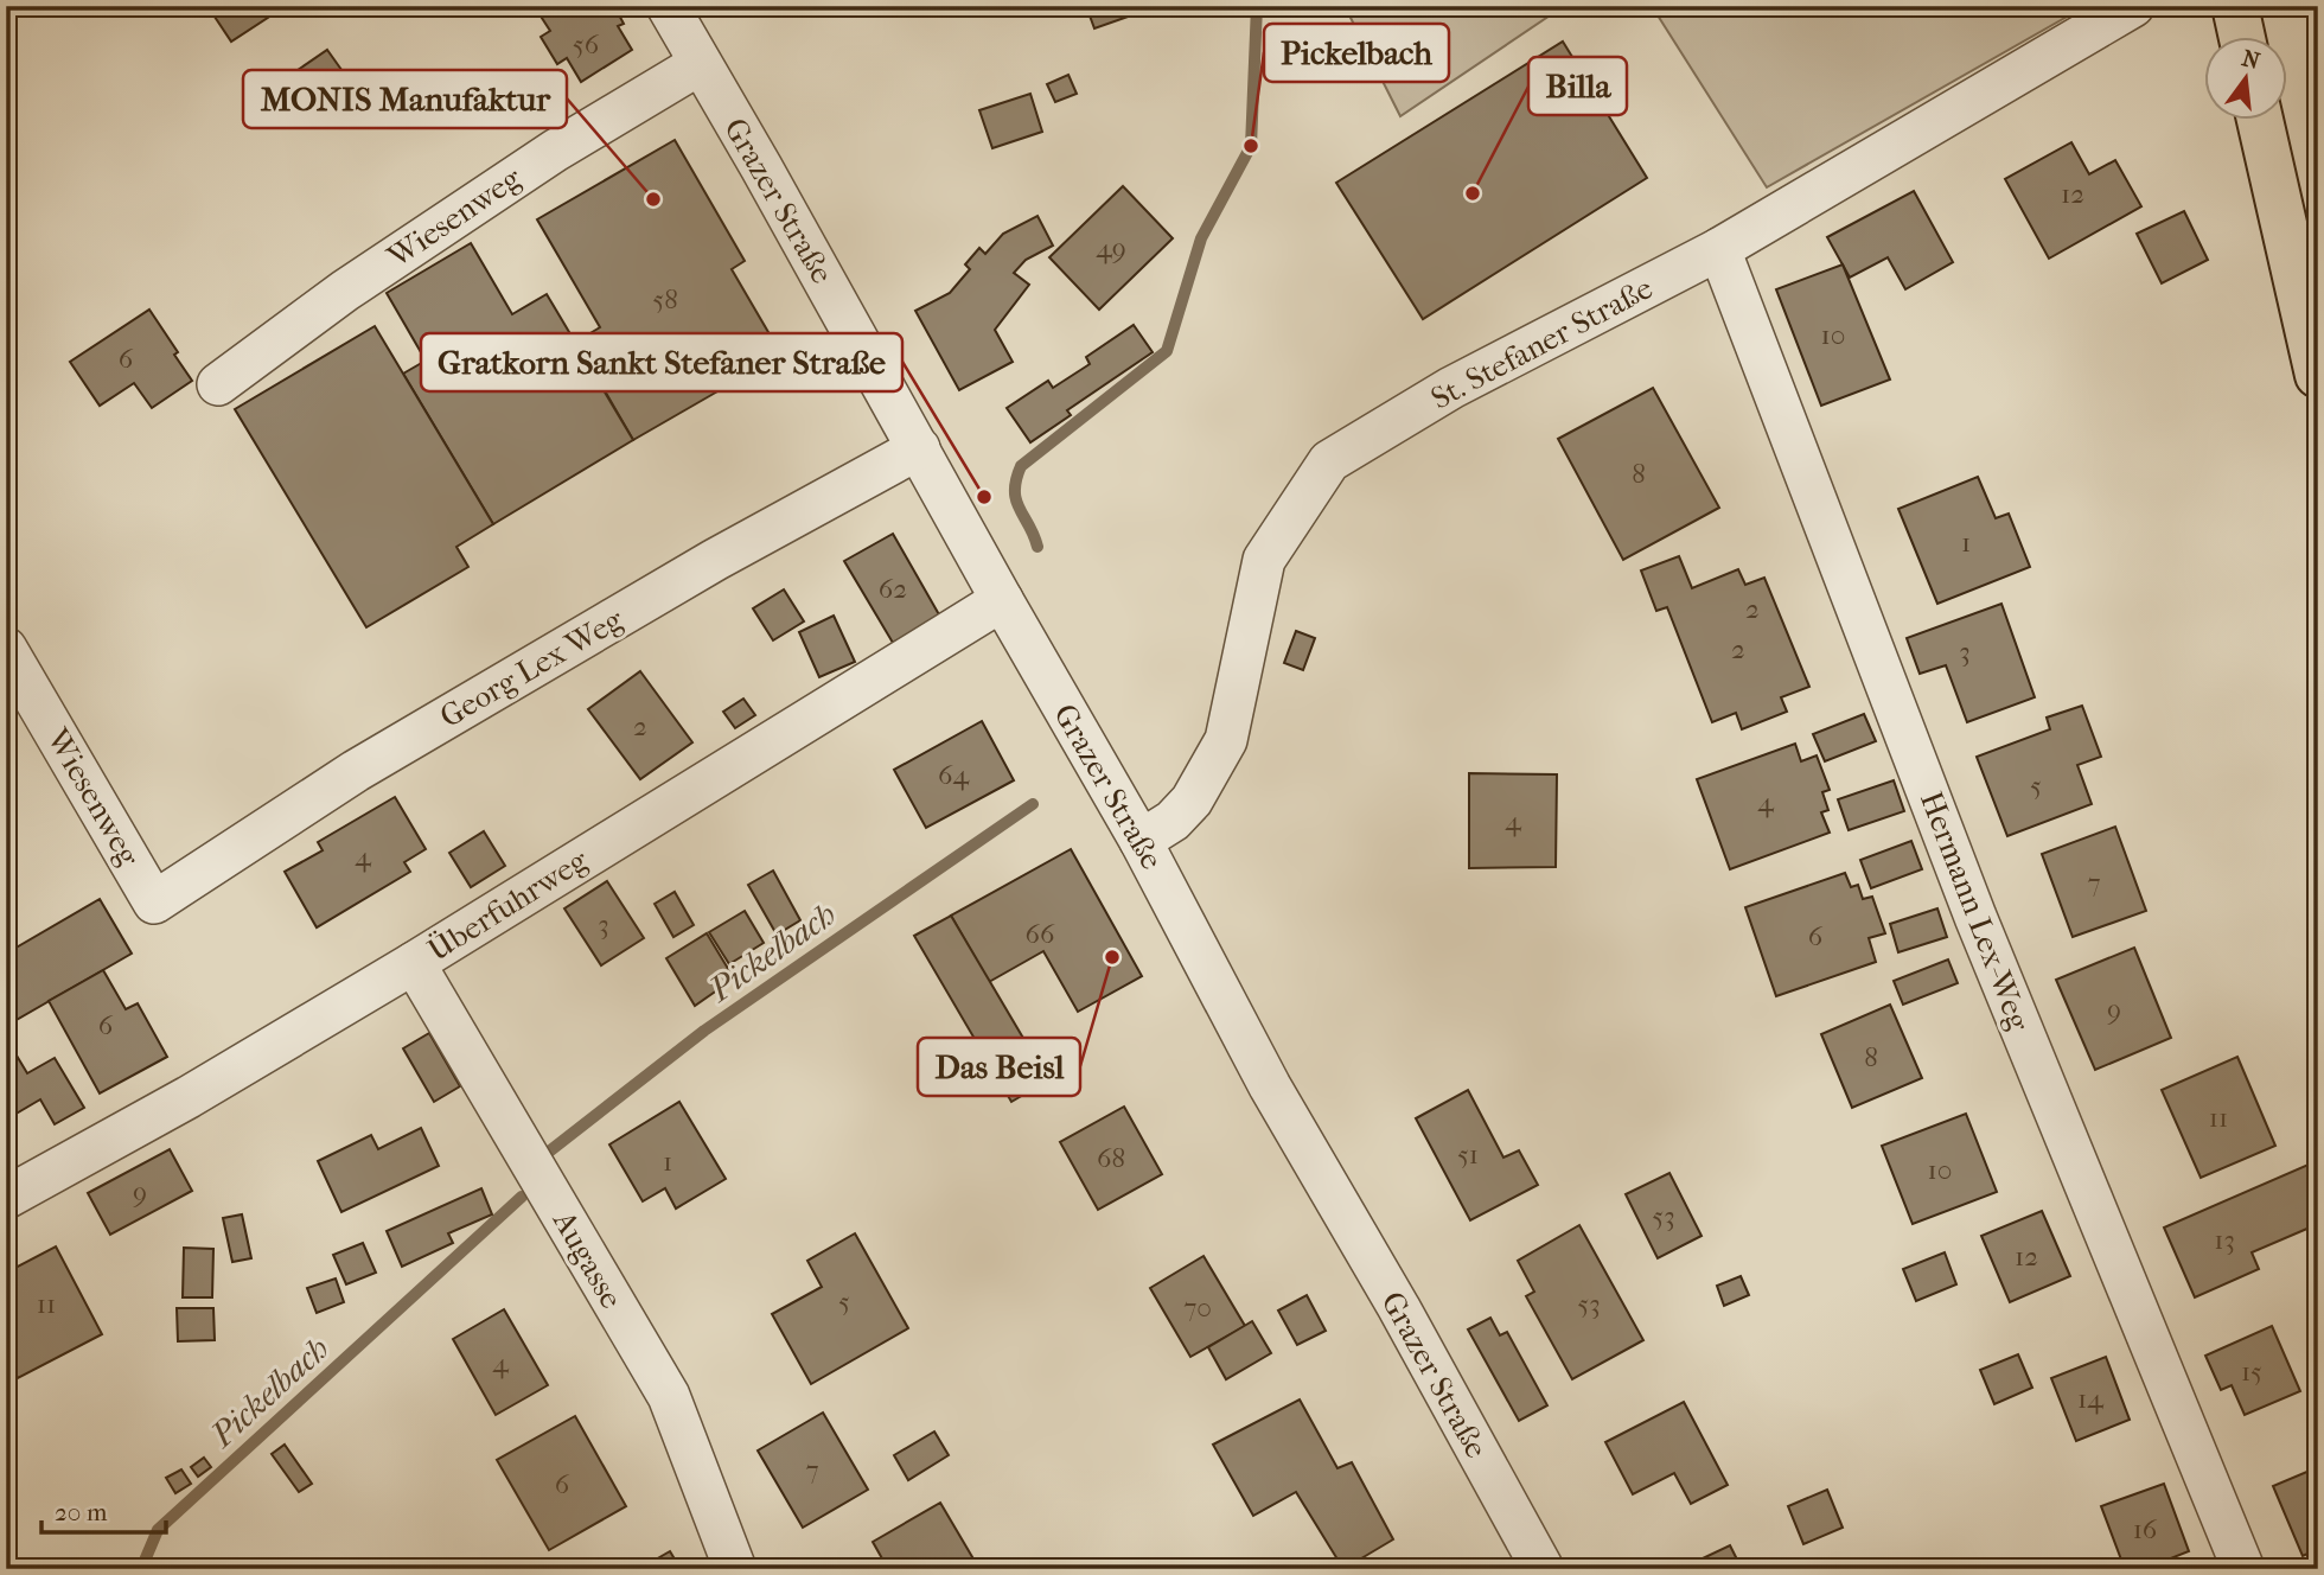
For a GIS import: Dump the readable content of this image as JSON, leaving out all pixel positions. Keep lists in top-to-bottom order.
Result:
{
  "streets": {
    "street": [
      "Grazer Straße",
      "Wiesenweg",
      "St. Stefaner Straße",
      "Georg Lex Weg",
      "Überfuhrweg",
      "Hermann Lex-Weg",
      "Augasse"
    ]
  },
  "crossings": [
    ["Grazer Straße", "Wiesenweg"],
    ["Grazer Straße", "St. Stefaner Straße"],
    ["Grazer Straße", "Georg Lex Weg"],
    ["Grazer Straße", "Überfuhrweg"],
    ["Wiesenweg", "Georg Lex Weg"],
    ["St. Stefaner Straße", "Hermann Lex-Weg"],
    ["Überfuhrweg", "Augasse"]
  ],
  "water": ["Pickelbach"],
  "places": [
    "Pickelbach",
    "Billa",
    "MONIS Manufaktur",
    "Gratkorn Sankt Stefaner Straße",
    "Das Beisl"
  ],
  "house_numbers": [
    "56",
    "12",
    "49",
    "58",
    "10",
    "6",
    "8",
    "1",
    "62",
    "2",
    "2",
    "3",
    "2",
    "64",
    "5",
    "4",
    "4",
    "4",
    "7",
    "3",
    "66",
    "6",
    "9",
    "6",
    "8",
    "11",
    "51",
    "68",
    "1",
    "10",
    "9",
    "53",
    "13",
    "12",
    "5",
    "11",
    "53",
    "70",
    "4",
    "15",
    "14",
    "7",
    "6",
    "16"
  ],
  "scale_bar": "20 m",
  "north": "top"
}
